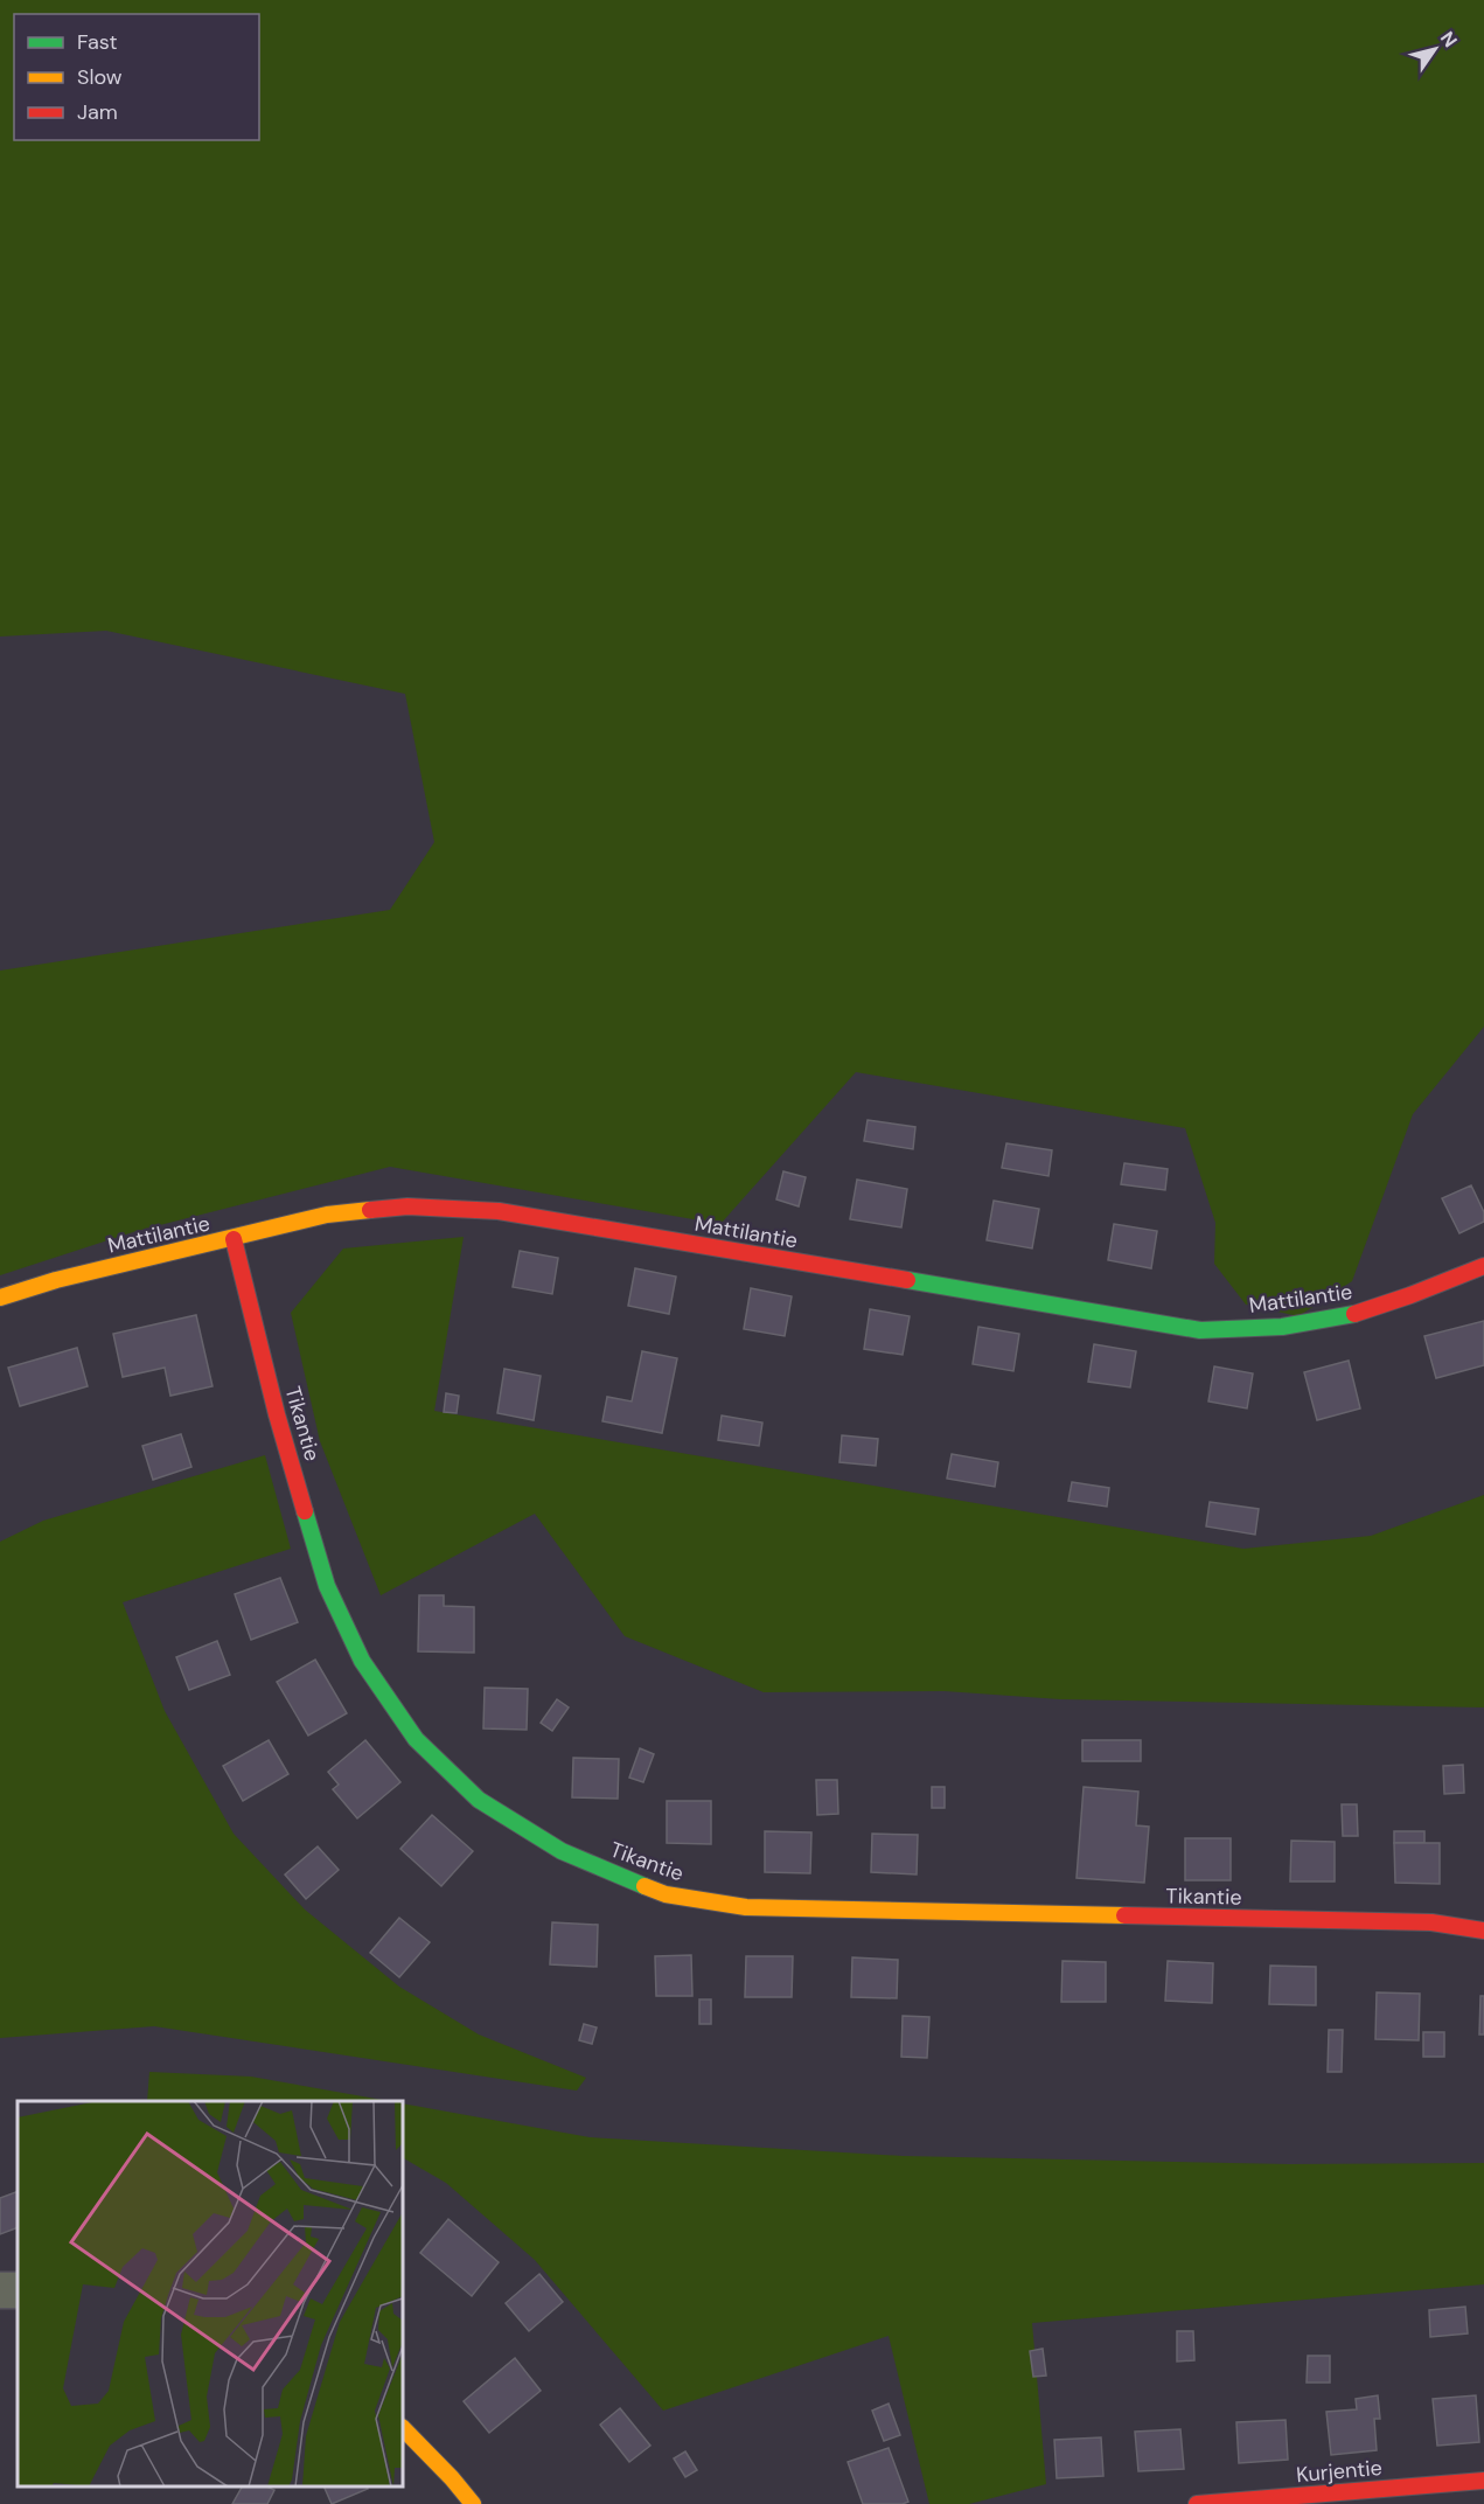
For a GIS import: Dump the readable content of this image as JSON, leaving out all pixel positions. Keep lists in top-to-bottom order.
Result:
{
  "streets": {
    "street": ["Mattilantie", "Tikantie", "Kurjentie"]
  },
  "crossings": [
    ["Mattilantie", "Tikantie"]
  ],
  "legend": ["Fast", "Slow", "Jam"],
  "north": "top right"
}
